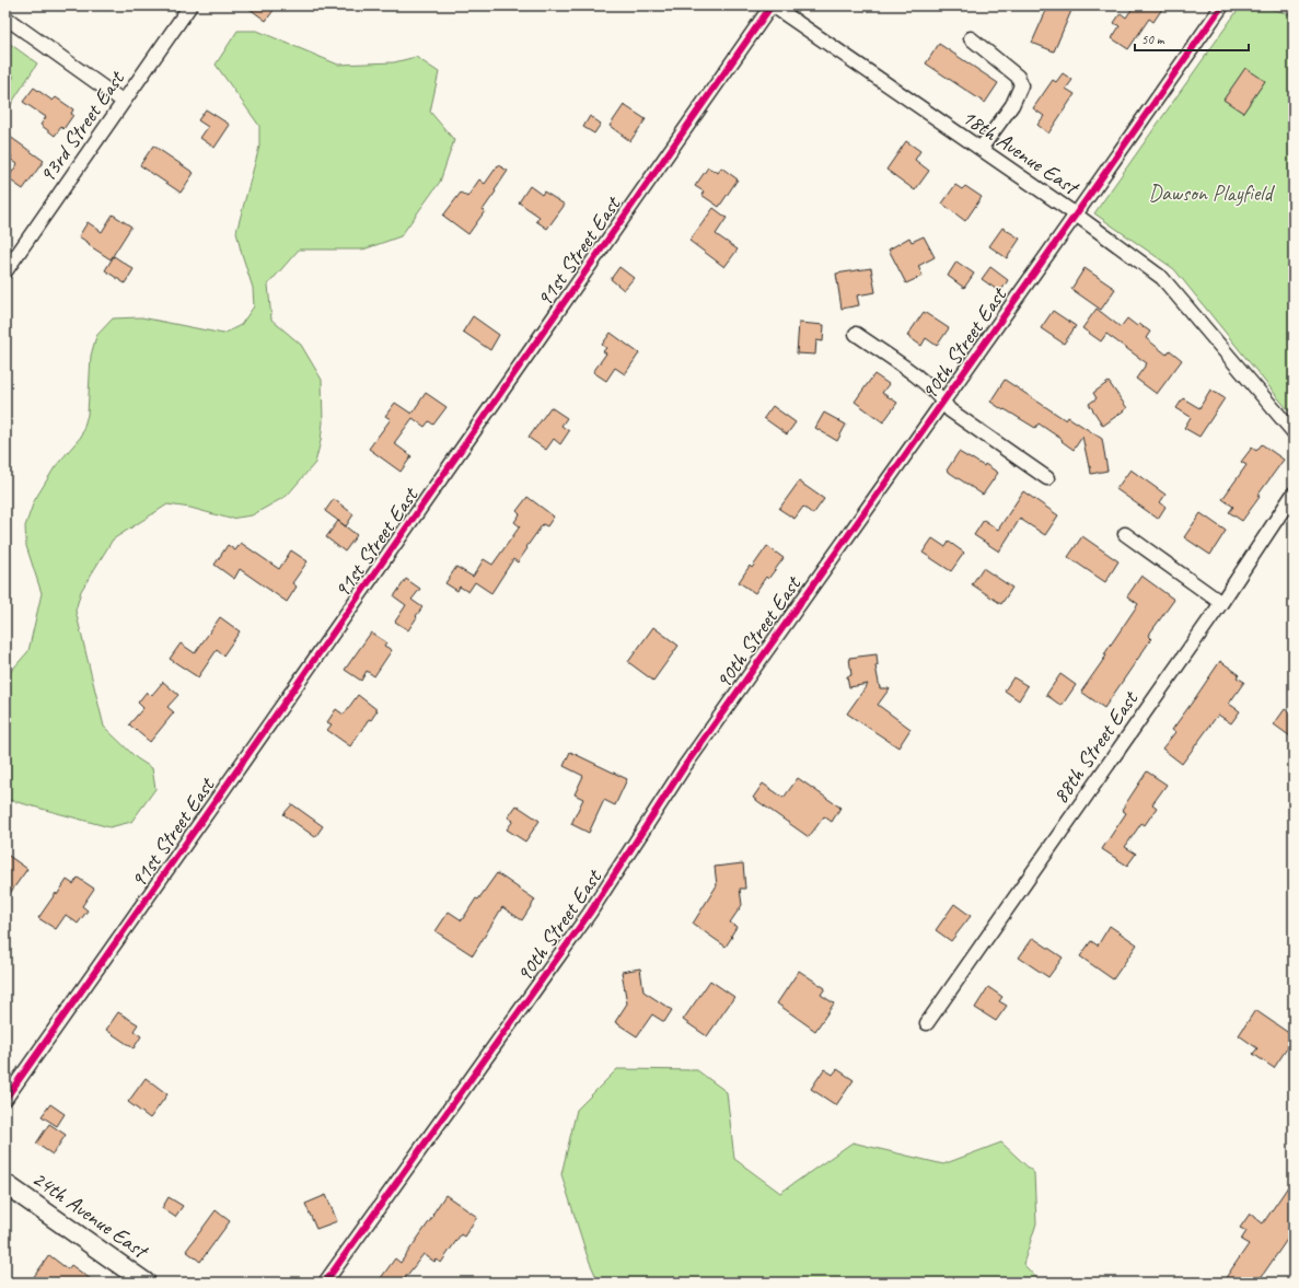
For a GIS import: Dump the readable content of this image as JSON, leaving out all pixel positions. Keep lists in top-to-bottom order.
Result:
{
  "streets": {
    "street": [
      "93rd Street East",
      "18th Avenue East",
      "91st Street East",
      "90th Street East",
      "88th Street East",
      "24th Avenue East"
    ]
  },
  "crossings": [
    ["18th Avenue East", "91st Street East"],
    ["18th Avenue East", "90th Street East"]
  ],
  "parks": ["Dawson Playfield"],
  "scale_bar": "50 m"
}
